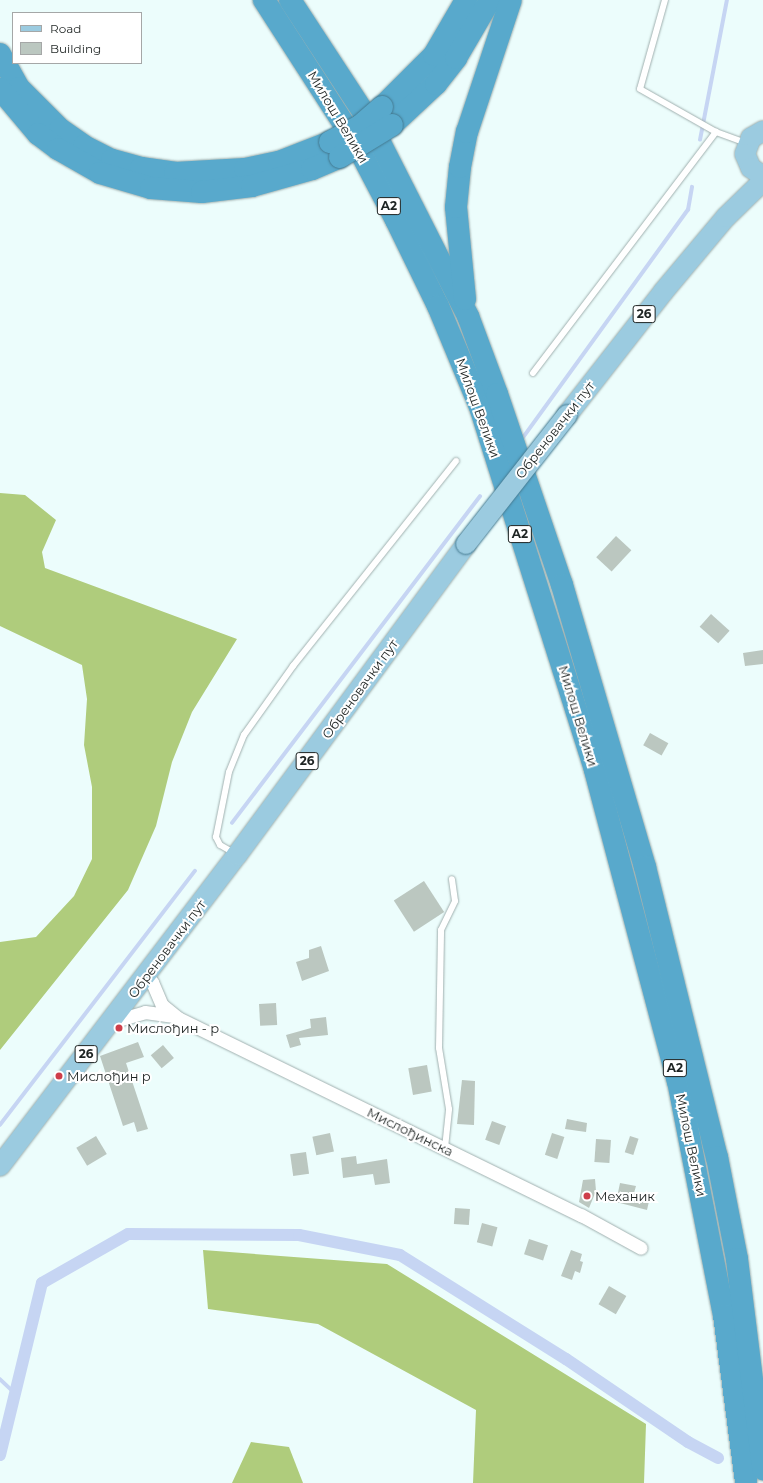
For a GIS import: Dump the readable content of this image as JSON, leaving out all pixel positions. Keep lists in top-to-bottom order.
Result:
{
  "streets": {
    "highway": ["Милош Велики", "A2"],
    "main road": ["26", "Обреновачки пут"],
    "street": ["Мислођинска"]
  },
  "crossings": [
    ["26", "Обреновачки пут"],
    ["Обреновачки пут", "Мислођинска"]
  ],
  "places": ["Мислођин - р", "Мислођин р", "Механик"],
  "legend": ["Road", "Building"]
}
